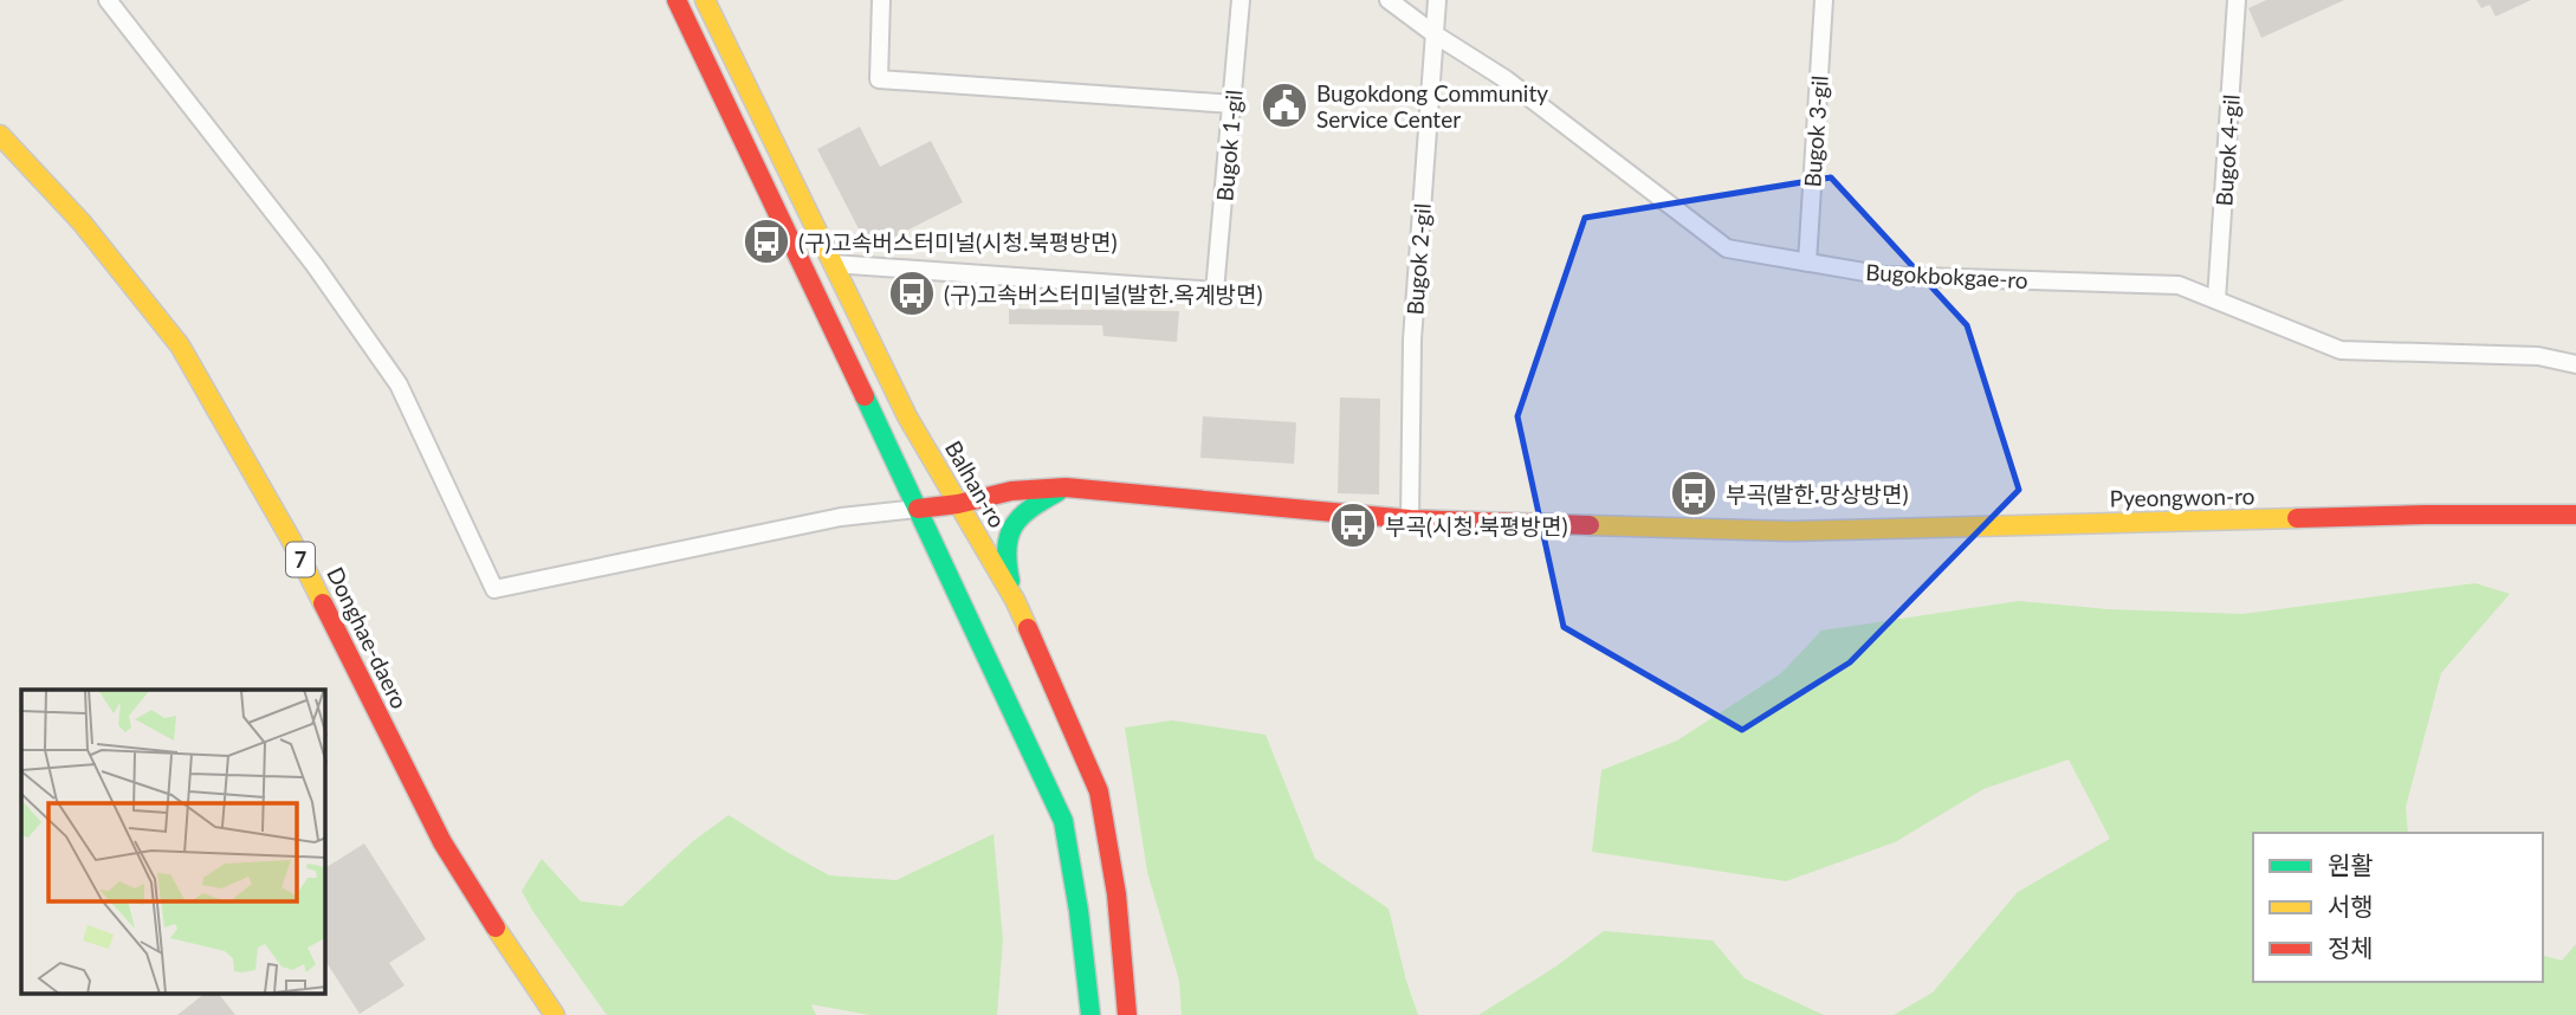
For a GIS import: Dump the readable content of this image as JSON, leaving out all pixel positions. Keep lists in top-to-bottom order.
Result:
{
  "streets": {
    "street": [
      "Bugok 3-gil",
      "Bugok 1-gil",
      "Bugok 4-gil",
      "Bugok 2-gil",
      "Bugokbokgae-ro",
      "Balhan-ro",
      "Pyeongwon-ro",
      "7",
      "Donghae-daero"
    ]
  },
  "crossings": [
    ["Bugok 3-gil", "Bugokbokgae-ro"],
    ["Bugok 1-gil", "Balhan-ro"],
    ["Bugok 4-gil", "Bugokbokgae-ro"],
    ["Bugok 2-gil", "Bugokbokgae-ro"],
    ["Bugok 2-gil", "Pyeongwon-ro"],
    ["Balhan-ro", "Pyeongwon-ro"]
  ],
  "places": {
    "public building": ["Bugokdong Community Service Center"],
    "bus stop": [
      "(구)고속버스터미널(시청.북평방면)",
      "(구)고속버스터미널(발한.옥계방면)",
      "부곡(발한.망상방면)",
      "부곡(시청.북평방면)"
    ]
  },
  "legend": ["원활", "서행", "정체"]
}
